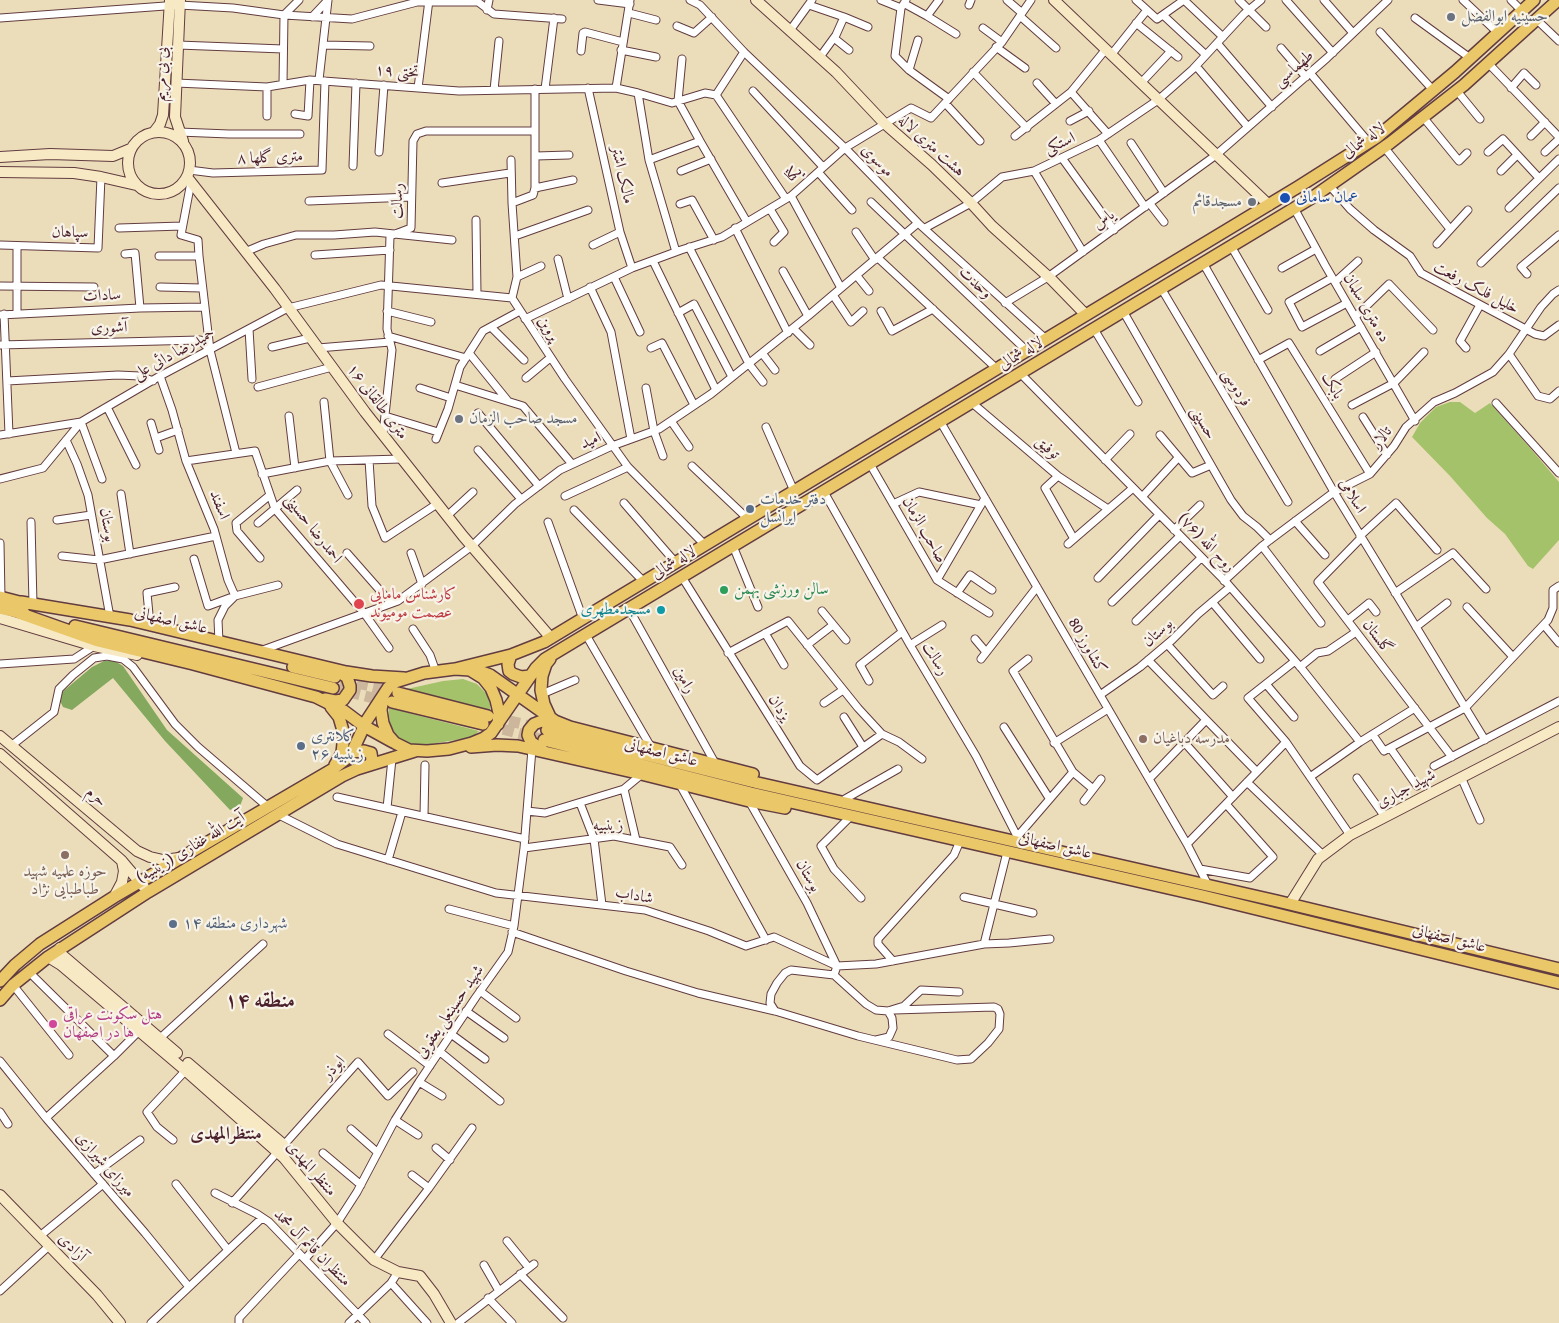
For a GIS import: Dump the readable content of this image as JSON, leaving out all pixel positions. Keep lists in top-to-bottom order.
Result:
{
  "streets": {
    "main road": ["لاله شمالی", "عاشق اصفهانی", "آیت الله غفاری (زینبیه)"],
    "street": [
      "طهماسبی",
      "تختی ۱۹",
      "بی بی مریم",
      "استکی",
      "هشت متری لاله",
      "۸ متری گلها",
      "موسوی",
      "یکتا",
      "مالک اشتر",
      "رسالت",
      "یاس",
      "سپاهان",
      "وحدت",
      "خلیل فلک رفعت",
      "سادات",
      "ده متری سلمان",
      "آشوری",
      "پروین",
      "حمیدرضا دائی علی",
      "بابک",
      "فردوسی",
      "۱۶ متری طالقانی",
      "حسینی",
      "تالار",
      "امید",
      "توفیق",
      "اسلامی",
      "اسفند",
      "بوستان",
      "احمدرضا حسینی",
      "صاحب الزمان",
      "روح الله (۷۶)",
      "گلستان",
      "کشاورز 80",
      "رامین",
      "یزدان",
      "شهید جباری",
      "حرم",
      "زینبیه",
      "شاداب",
      "شهید حسینعلی یعقوبی",
      "ابوذر",
      "میرزای شیرازی",
      "منتظر المهدی",
      "آزادی",
      "منتظران قائم آل محمد"
    ]
  },
  "crossings": [
    ["طهماسبی", "یاس"],
    ["تختی ۱۹", "بی بی مریم"],
    ["تختی ۱۹", "۸ متری گلها"],
    ["تختی ۱۹", "مالک اشتر"],
    ["بی بی مریم", "۸ متری گلها"],
    ["بی بی مریم", "۱۶ متری طالقانی"],
    ["لاله شمالی", "هشت متری لاله"],
    ["لاله شمالی", "موسوی"],
    ["لاله شمالی", "رسالت"],
    ["لاله شمالی", "وحدت"],
    ["لاله شمالی", "خلیل فلک رفعت"],
    ["لاله شمالی", "ده متری سلمان"],
    ["لاله شمالی", "پروین"],
    ["لاله شمالی", "فردوسی"],
    ["لاله شمالی", "۱۶ متری طالقانی"],
    ["لاله شمالی", "حسینی"],
    ["لاله شمالی", "توفیق"],
    ["لاله شمالی", "اسلامی"],
    ["لاله شمالی", "صاحب الزمان"],
    ["لاله شمالی", "روح الله (۷۶)"],
    ["لاله شمالی", "کشاورز 80"],
    ["لاله شمالی", "رامین"],
    ["لاله شمالی", "یزدان"],
    ["لاله شمالی", "آیت الله غفاری (زینبیه)"],
    ["استکی", "هشت متری لاله"],
    ["استکی", "موسوی"],
    ["هشت متری لاله", "یکتا"],
    ["هشت متری لاله", "یاس"],
    ["۸ متری گلها", "۱۶ متری طالقانی"],
    ["موسوی", "یکتا"],
    ["موسوی", "یاس"],
    ["موسوی", "امید"],
    ["یکتا", "مالک اشتر"],
    ["یکتا", "پروین"],
    ["رسالت", "حمیدرضا دائی علی"],
    ["رسالت", "۱۶ متری طالقانی"],
    ["رسالت", "عاشق اصفهانی"],
    ["وحدت", "امید"],
    ["خلیل فلک رفعت", "تالار"],
    ["ده متری سلمان", "تالار"],
    ["آشوری", "حمیدرضا دائی علی"],
    ["پروین", "امید"],
    ["حمیدرضا دائی علی", "۱۶ متری طالقانی"],
    ["حمیدرضا دائی علی", "اسفند"],
    ["حمیدرضا دائی علی", "بوستان"],
    ["بابک", "تالار"],
    ["بابک", "اسلامی"],
    ["۱۶ متری طالقانی", "امید"],
    ["حسینی", "تالار"],
    ["تالار", "اسلامی"],
    ["تالار", "روح الله (۷۶)"],
    ["امید", "احمدرضا حسینی"],
    ["اسلامی", "گلستان"],
    ["اسفند", "احمدرضا حسینی"],
    ["بوستان", "روح الله (۷۶)"],
    ["بوستان", "کشاورز 80"],
    ["بوستان", "شاداب"],
    ["صاحب الزمان", "کشاورز 80"],
    ["عاشق اصفهانی", "کشاورز 80"],
    ["عاشق اصفهانی", "شهید جباری"],
    ["حرم", "آیت الله غفاری (زینبیه)"],
    ["زینبیه", "شهید حسینعلی یعقوبی"],
    ["آیت الله غفاری (زینبیه)", "شاداب"],
    ["آیت الله غفاری (زینبیه)", "منتظر المهدی"],
    ["شاداب", "شهید حسینعلی یعقوبی"],
    ["شهید حسینعلی یعقوبی", "منتظر المهدی"],
    ["شهید حسینعلی یعقوبی", "منتظران قائم آل محمد"],
    ["ابوذر", "منتظر المهدی"]
  ],
  "districts": ["منطقه ۱۴", "منتظرالمهدی"],
  "places": [
    "حسینیه ابوالفضل",
    "عمان سامانی",
    "مسجدقائم",
    "مسجد صاحب الزمان",
    "دفتر خدمات ایرانسل",
    "سالن ورزشی بهمن",
    "کارشناس مامایی عصمت مومیوند",
    "مسجدمطهری",
    "مدرسه دباغیان",
    "کلانتری ۲۶ زینبیه",
    "حوزه علمیه شهید طباطبایی نژاد",
    "شهرداری منطقه ۱۴",
    "هتل سکونت عراقی ها در اصفهان"
  ]
}
